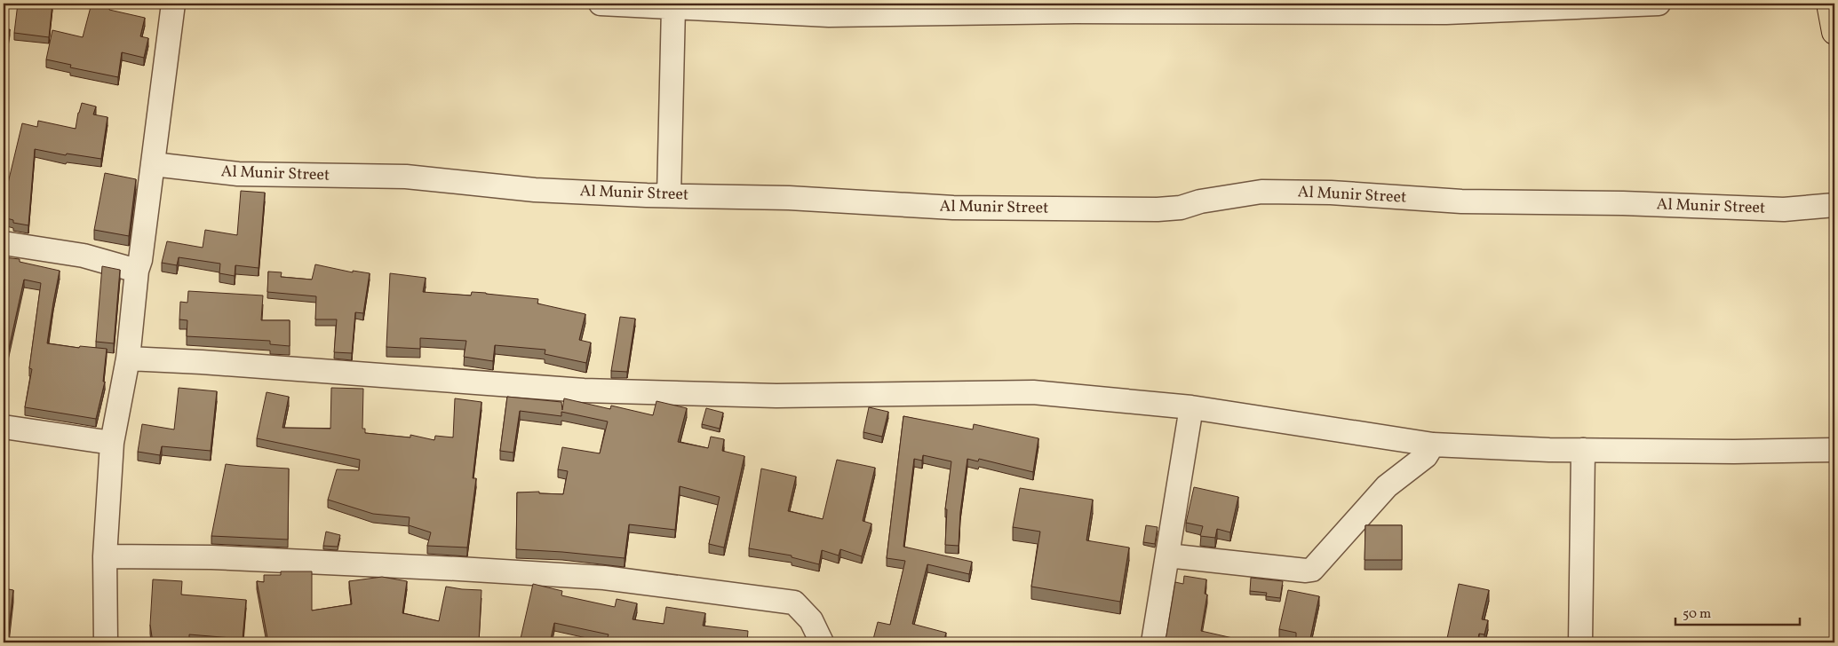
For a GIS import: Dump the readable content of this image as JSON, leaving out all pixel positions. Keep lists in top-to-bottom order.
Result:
{
  "streets": {
    "street": ["Al Munir Street"]
  },
  "scale_bar": "50 m"
}
